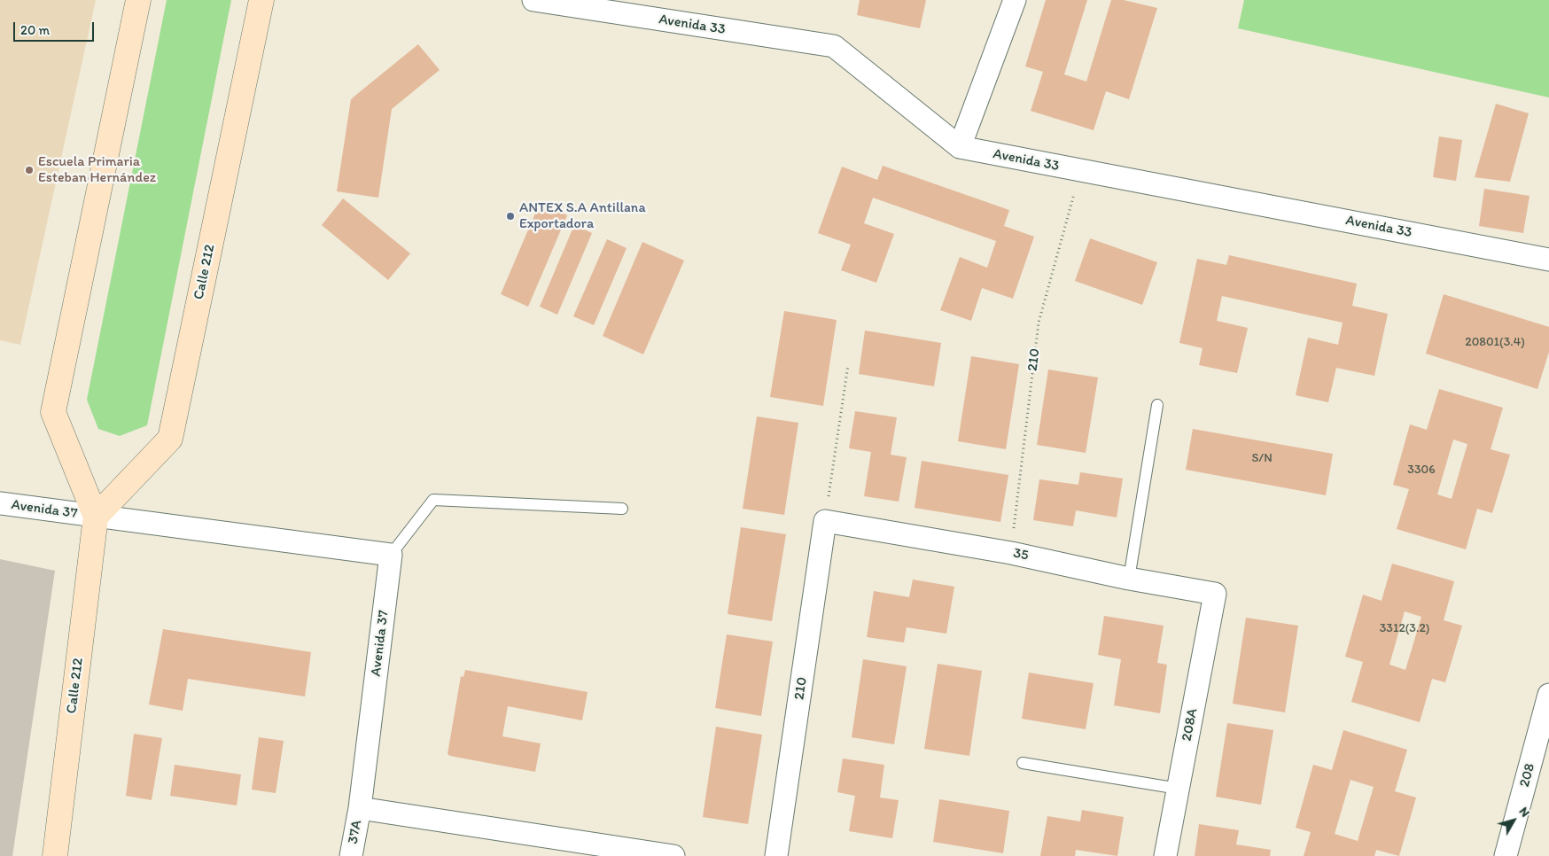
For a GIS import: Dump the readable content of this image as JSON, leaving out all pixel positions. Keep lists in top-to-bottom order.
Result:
{
  "streets": {
    "street": [
      "Avenida 33",
      "Calle 212",
      "210",
      "Avenida 37",
      "35",
      "208A",
      "208",
      "37A"
    ]
  },
  "crossings": [
    ["Avenida 33", "210"],
    ["Calle 212", "Avenida 37"],
    ["210", "35"],
    ["Avenida 37", "37A"],
    ["35", "208A"]
  ],
  "places": ["Escuela Primaria Esteban Hernández", "ANTEX S.A Antillana Exportadora"],
  "house_numbers": [
    "20801(3.4)",
    "S/N",
    "3306",
    "3312(3.2)"
  ],
  "scale_bar": "20 m",
  "north": "top right"
}
